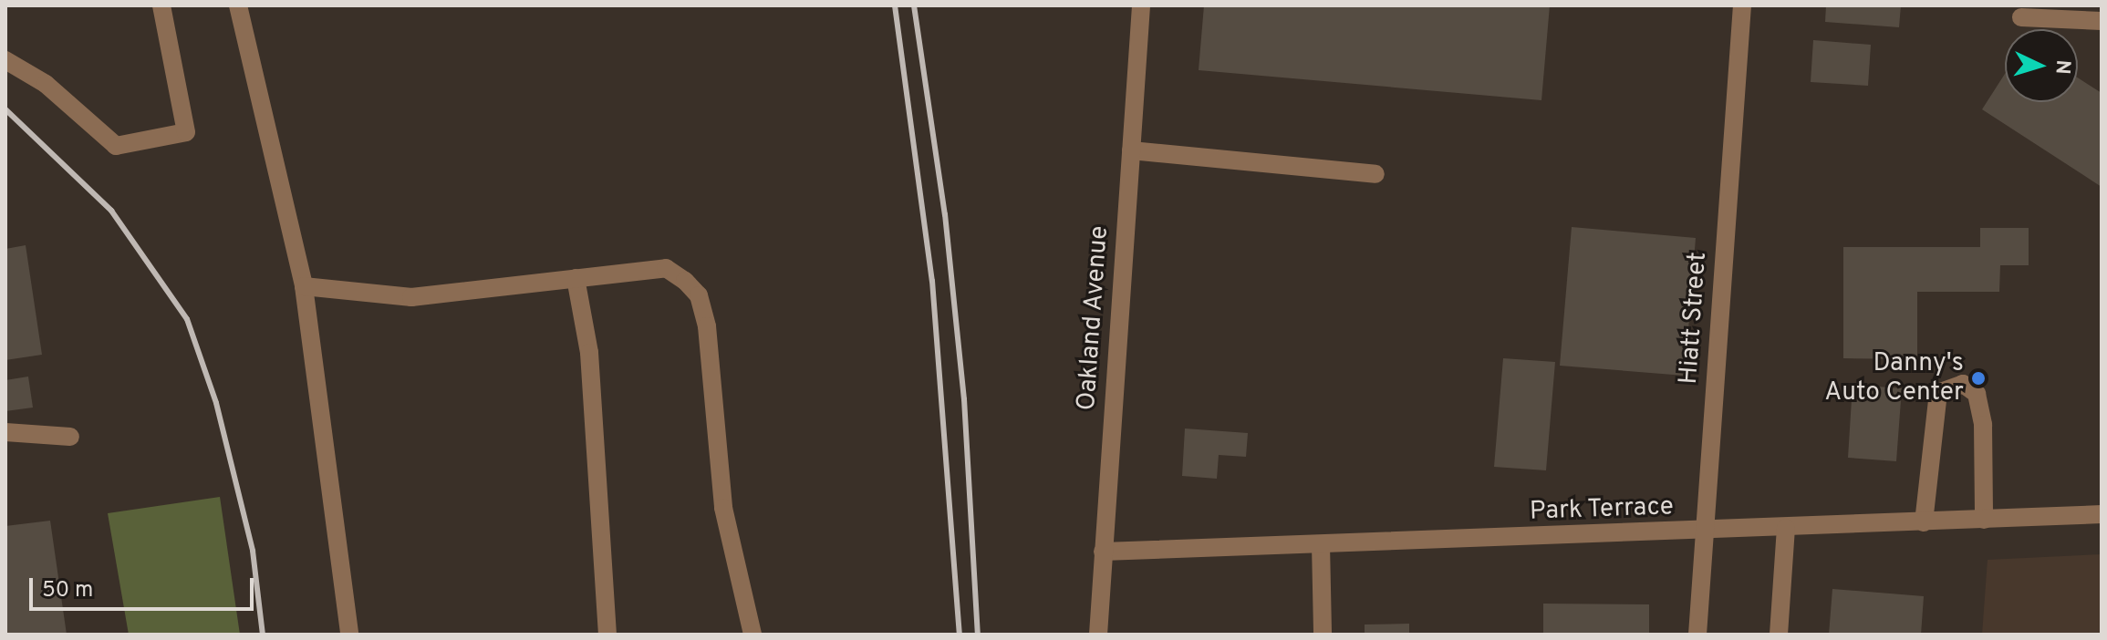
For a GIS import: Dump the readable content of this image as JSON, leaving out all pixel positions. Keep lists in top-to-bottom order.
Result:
{
  "streets": {
    "street": ["Oakland Avenue", "Hiatt Street", "Park Terrace"]
  },
  "crossings": [
    ["Oakland Avenue", "Park Terrace"],
    ["Hiatt Street", "Park Terrace"]
  ],
  "places": ["Danny's Auto Center"],
  "scale_bar": "50 m",
  "north": "right"
}
